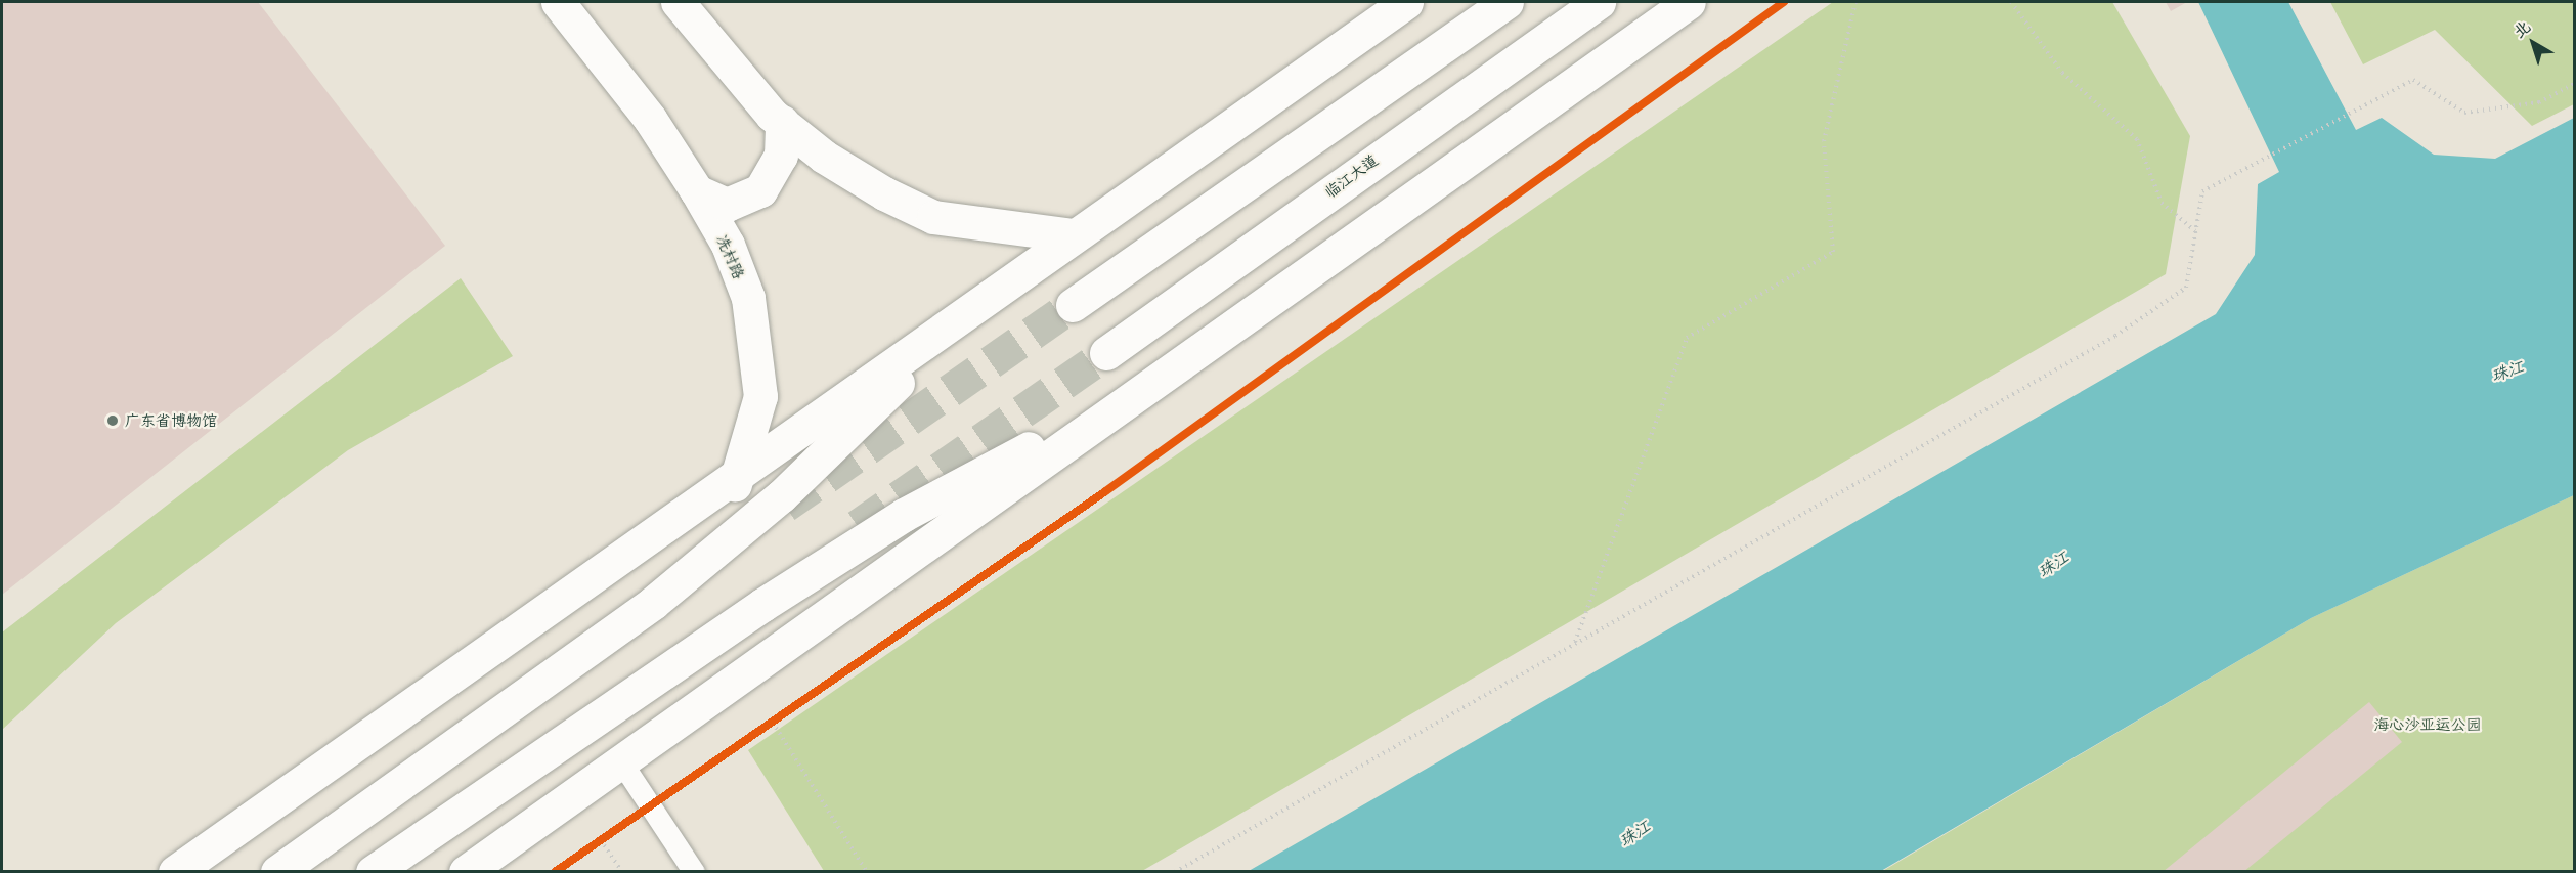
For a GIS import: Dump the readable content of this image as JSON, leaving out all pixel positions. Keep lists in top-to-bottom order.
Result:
{
  "streets": {
    "main road": ["临江大道", "冼村路"]
  },
  "water": ["珠江"],
  "parks": ["海心沙亚运公园"],
  "places": ["广东省博物馆"],
  "north": "top left"
}
